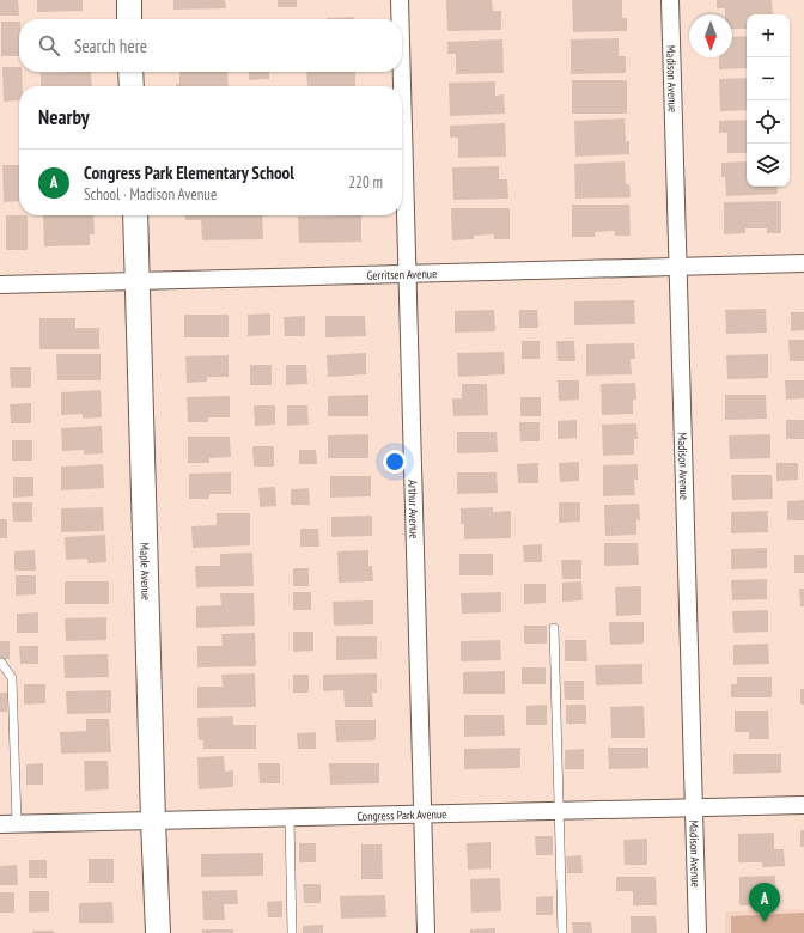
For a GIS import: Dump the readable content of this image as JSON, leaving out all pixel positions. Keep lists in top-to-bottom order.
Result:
{
  "streets": {
    "street": [
      "Madison Avenue",
      "Gerritsen Avenue",
      "Arthur Avenue",
      "Maple Avenue",
      "Congress Park Avenue"
    ]
  },
  "crossings": [
    ["Madison Avenue", "Gerritsen Avenue"],
    ["Madison Avenue", "Congress Park Avenue"],
    ["Gerritsen Avenue", "Arthur Avenue"],
    ["Gerritsen Avenue", "Maple Avenue"],
    ["Arthur Avenue", "Congress Park Avenue"],
    ["Maple Avenue", "Congress Park Avenue"]
  ],
  "north": "bottom",
  "page": {
    "map_buttons": ["+", "−"],
    "search": "Search here",
    "heading": "Nearby",
    "list": [
      {
        "mark": "A",
        "name": "Congress Park Elementary School",
        "note": "School · Madison Avenue",
        "value": "220 m"
      }
    ],
    "pins": "A"
  }
}
